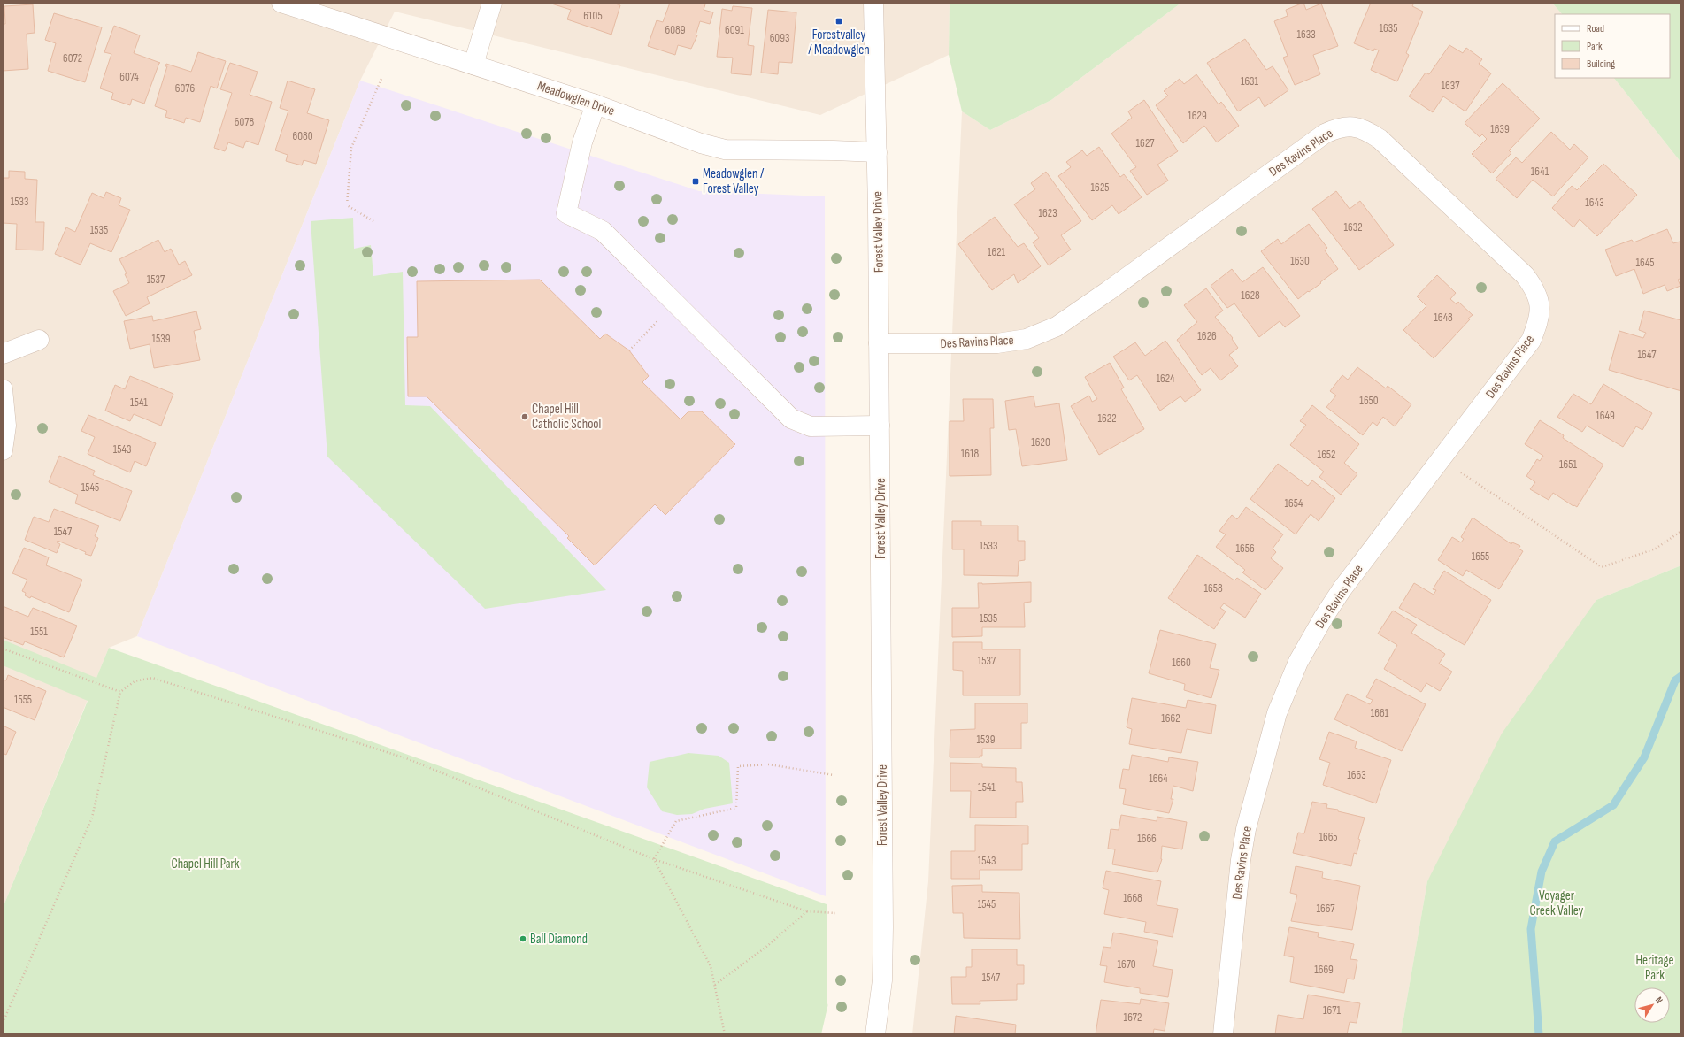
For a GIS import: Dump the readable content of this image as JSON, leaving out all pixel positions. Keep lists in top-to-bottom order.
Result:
{
  "streets": {
    "street": ["Meadowglen Drive", "Des Ravins Place", "Forest Valley Drive"]
  },
  "crossings": [
    ["Meadowglen Drive", "Forest Valley Drive"],
    ["Des Ravins Place", "Forest Valley Drive"]
  ],
  "parks": ["Chapel Hill Park", "Voyager Creek Valley", "Heritage Park"],
  "places": {
    "transit": ["Forestvalley / Meadowglen", "Meadowglen / Forest Valley"],
    "other": ["Chapel Hill Catholic School", "Ball Diamond"]
  },
  "house_numbers": [
    "6105",
    "1635",
    "6089",
    "6091",
    "1633",
    "6093",
    "6072",
    "6074",
    "1631",
    "1637",
    "6076",
    "1629",
    "6078",
    "1639",
    "6080",
    "1627",
    "1641",
    "1625",
    "1533",
    "1643",
    "1623",
    "1632",
    "1535",
    "1621",
    "1630",
    "1645",
    "1537",
    "1628",
    "1648",
    "1626",
    "1539",
    "1647",
    "1624",
    "1650",
    "1541",
    "1649",
    "1622",
    "1620",
    "1543",
    "1618",
    "1652",
    "1651",
    "1545",
    "1654",
    "1547",
    "1533",
    "1656",
    "1655",
    "1658",
    "1535",
    "1551",
    "1537",
    "1660",
    "1555",
    "1661",
    "1662",
    "1539",
    "1663",
    "1664",
    "1541",
    "1665",
    "1666",
    "1543",
    "1668",
    "1545",
    "1667",
    "1670",
    "1669",
    "1547",
    "1671",
    "1672"
  ],
  "legend": ["Road", "Park", "Building"],
  "north": "top right"
}
